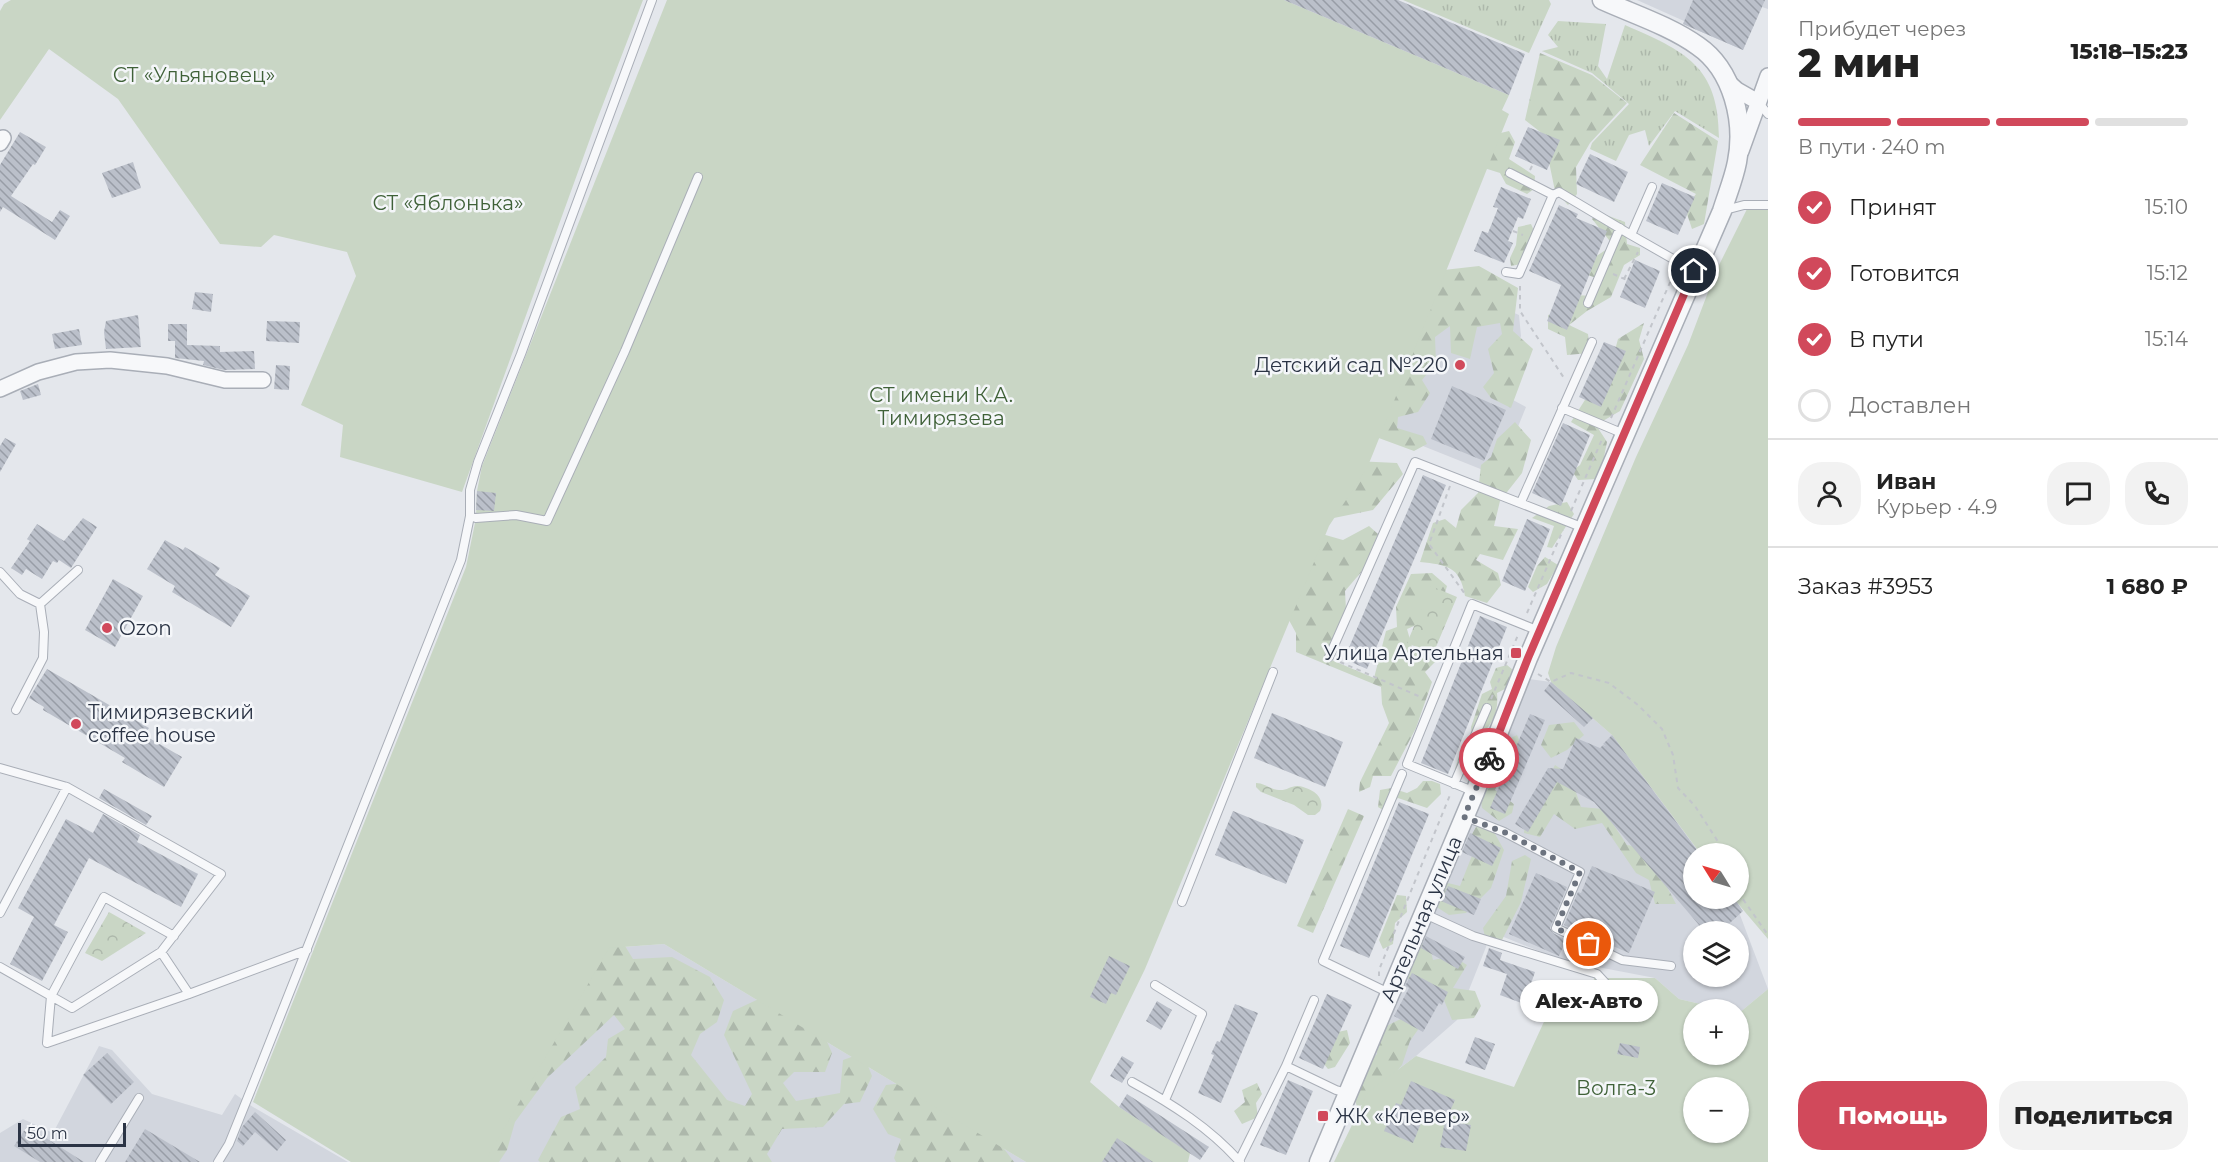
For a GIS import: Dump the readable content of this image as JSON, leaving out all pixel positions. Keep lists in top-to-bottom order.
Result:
{
  "streets": {
    "street": ["Артельная улица"]
  },
  "parks": [
    "СТ «Ульяновец»",
    "СТ «Яблонька»",
    "СТ имени К.А. Тимирязева",
    "Волга-3"
  ],
  "places": {
    "other": [
      "Детский сад №220",
      "Ozon",
      "Тимирязевский coffee house",
      "Alex-Авто"
    ],
    "transit": ["Улица Артельная", "ЖК «Клевер»"]
  },
  "scale_bar": "50 m",
  "north": "top left",
  "page": {
    "heading": ["2 мин", "Прибудет через", "15:18–15:23"],
    "panel": [
      "Иван",
      "Курьер · 4.9",
      "Заказ #3953",
      "1 680 ₽"
    ],
    "bar": "В пути · 240 m",
    "list": [
      ["Принят", "15:10"],
      ["Готовится", "15:12"],
      ["В пути", "15:14"],
      "Доставлен"
    ],
    "map_buttons": ["+", "−"],
    "bubble": "Alex-Авто",
    "buttons": ["Помощь", "Поделиться"],
    "scale": "50 m"
  }
}
